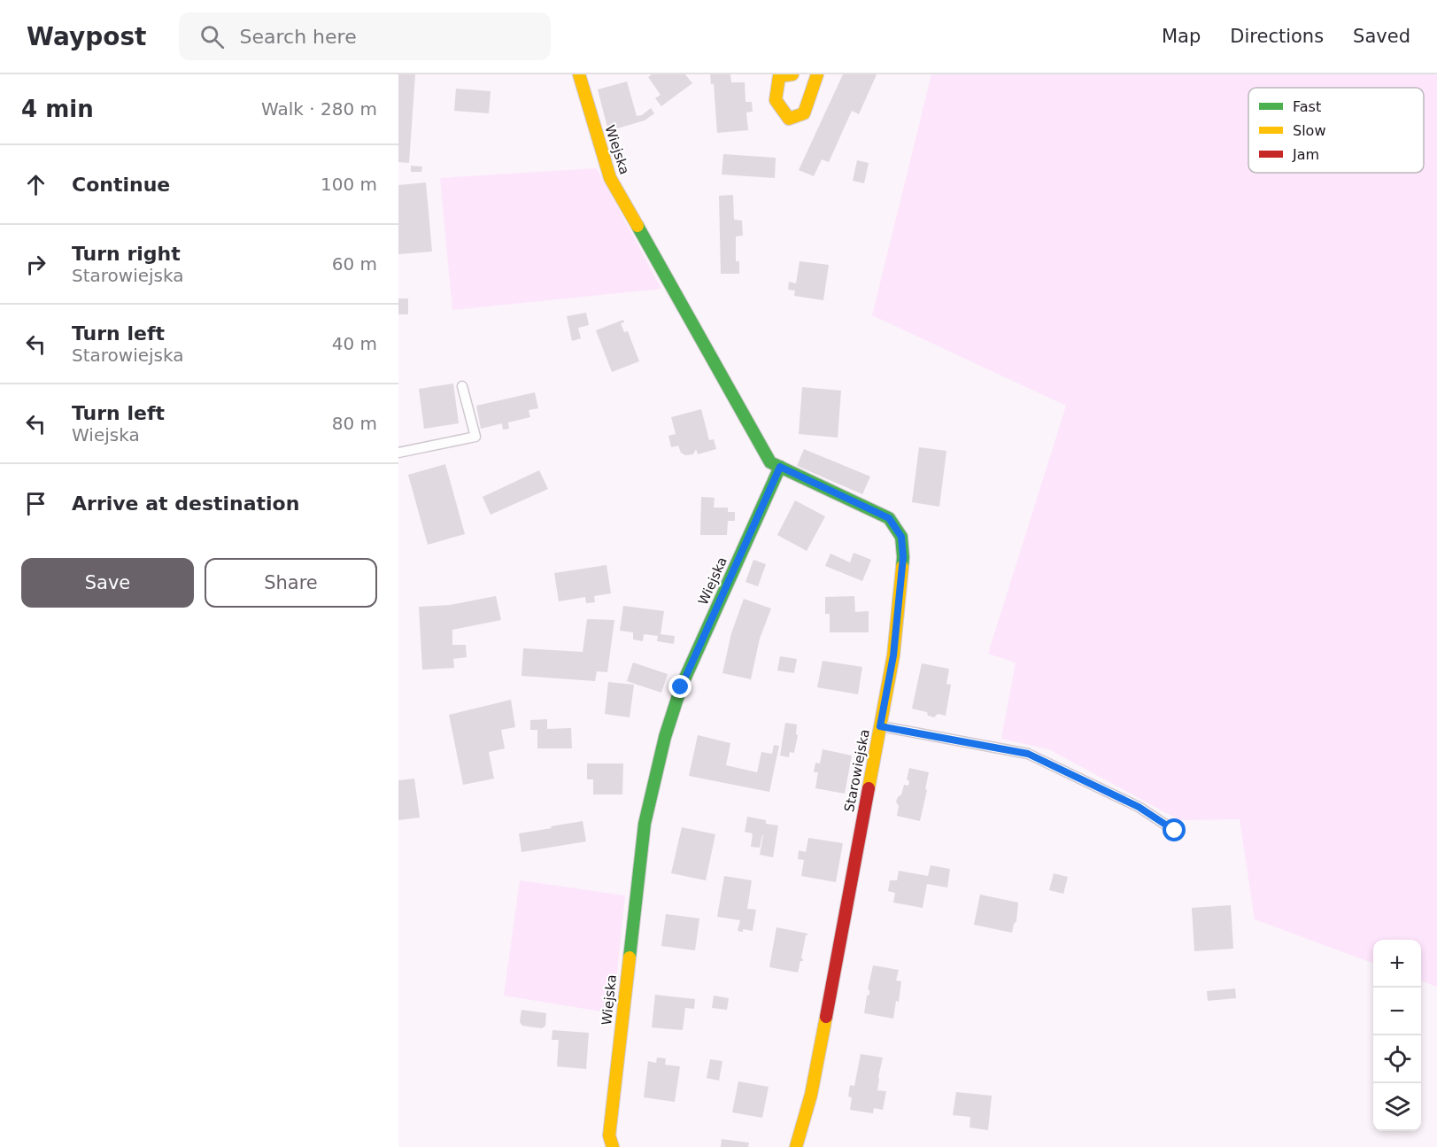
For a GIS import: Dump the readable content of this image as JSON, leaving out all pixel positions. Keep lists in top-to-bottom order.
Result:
{
  "streets": {
    "street": ["Wiejska", "Starowiejska"]
  },
  "crossings": [
    ["Wiejska", "Starowiejska"]
  ],
  "legend": ["Fast", "Slow", "Jam"],
  "page": {
    "header": "Waypost",
    "search": "Search here",
    "nav": ["Map", "Directions", "Saved"],
    "heading": ["4 min", "Walk · 280 m"],
    "list": [
      ["Continue", "100 m"],
      ["Turn right", "Starowiejska", "60 m"],
      ["Turn left", "Starowiejska", "40 m"],
      ["Turn left", "Wiejska", "80 m"],
      "Arrive at destination"
    ],
    "buttons": ["Save", "Share"],
    "map_buttons": ["+", "−"]
  }
}
